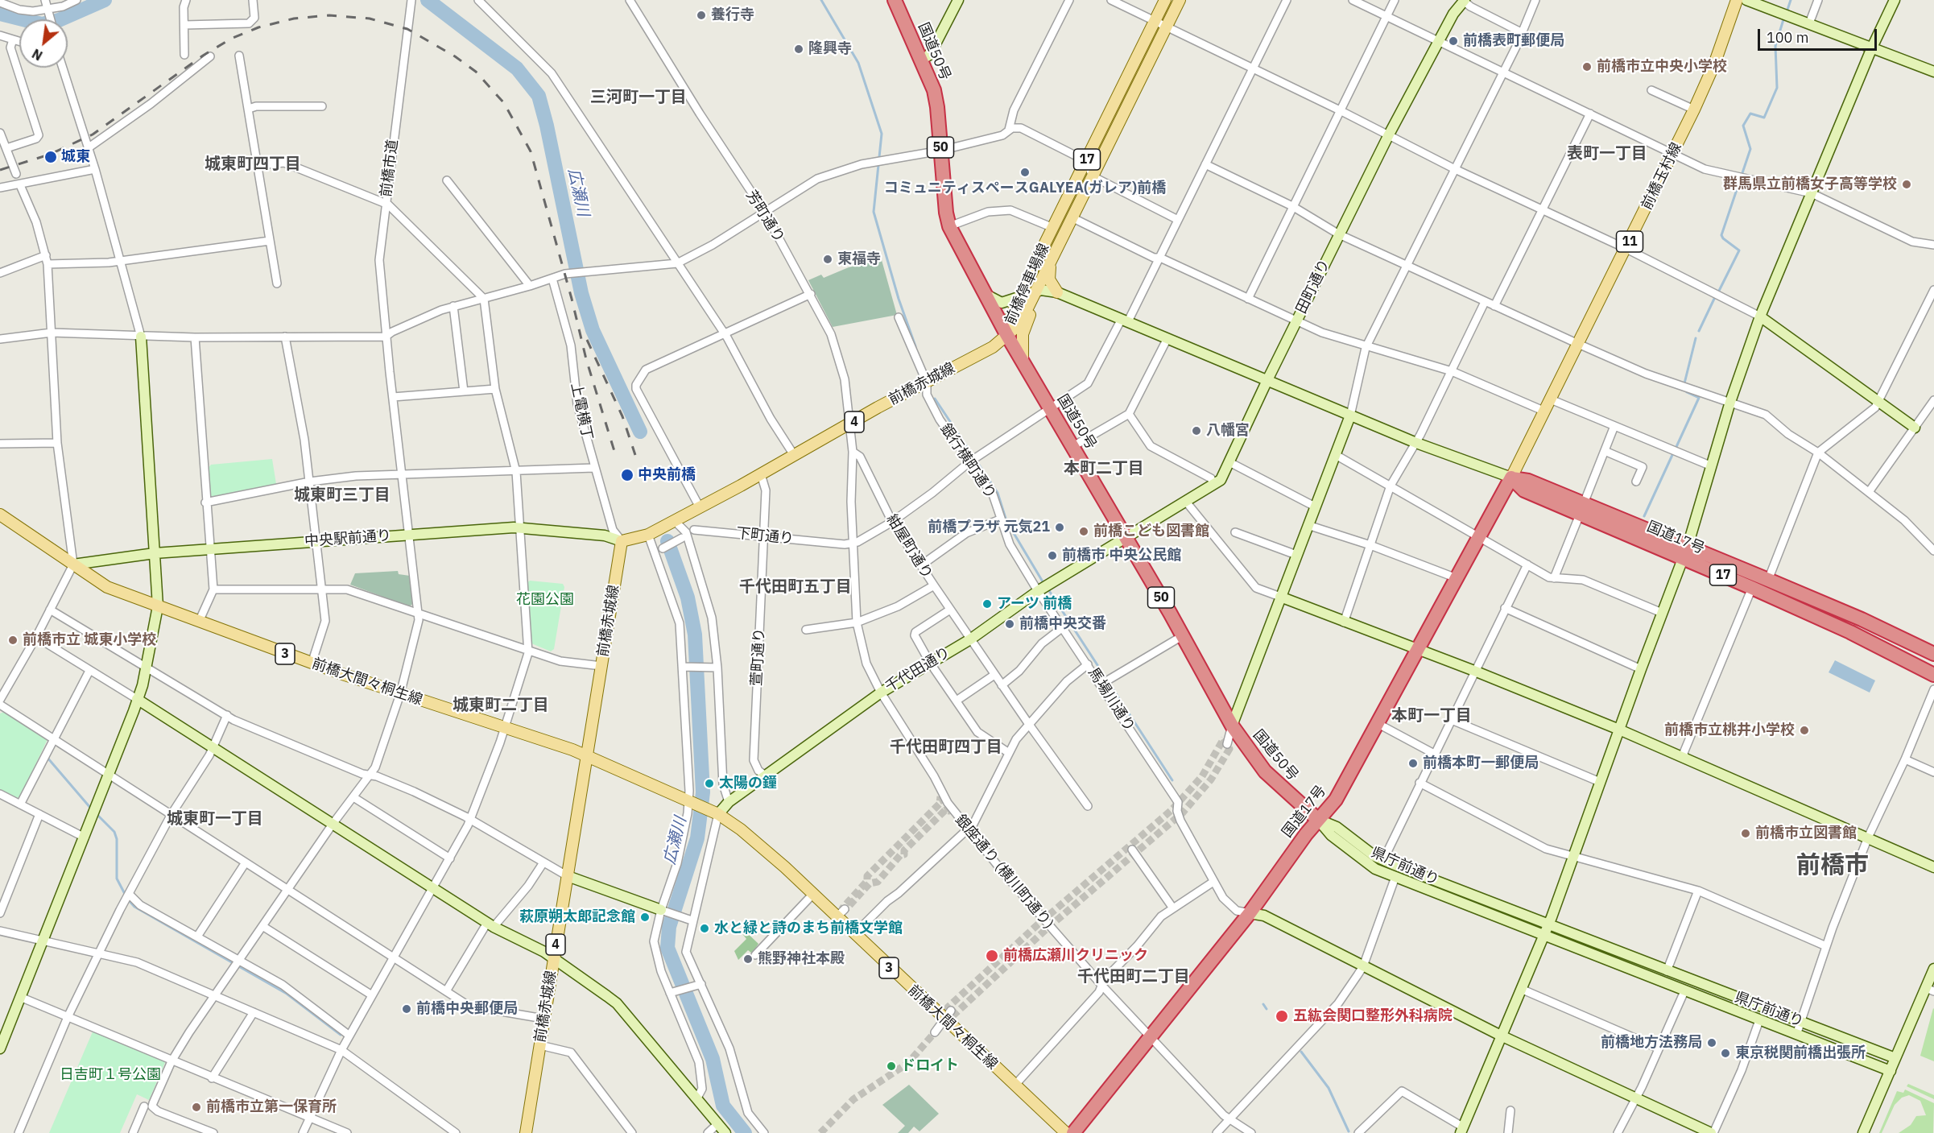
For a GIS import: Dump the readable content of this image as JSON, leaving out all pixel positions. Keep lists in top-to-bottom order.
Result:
{
  "streets": {
    "highway": [
      "国道50号",
      "50",
      "17",
      "国道17号"
    ],
    "main road": [
      "前橋玉村線",
      "11",
      "前橋停車場線",
      "前橋赤城線",
      "4",
      "3",
      "前橋大間々桐生線"
    ],
    "street": [
      "前橋市道",
      "芳町通り",
      "田町通り",
      "上電横丁",
      "銀行横町通り",
      "下町通り",
      "中央駅前通り",
      "紺屋町通り",
      "萱町通り",
      "千代田通り",
      "馬場川通り",
      "県庁前通り",
      "銀座通り (横川町通り)"
    ]
  },
  "crossings": [
    ["国道50号", "前橋停車場線"],
    ["国道50号", "田町通り"],
    ["国道50号", "前橋赤城線"],
    ["国道50号", "国道17号"],
    ["国道50号", "千代田通り"],
    ["国道50号", "県庁前通り"],
    ["前橋市道", "中央駅前通り"],
    ["前橋市道", "前橋大間々桐生線"],
    ["前橋玉村線", "国道17号"],
    ["芳町通り", "前橋赤城線"],
    ["芳町通り", "下町通り"],
    ["芳町通り", "紺屋町通り"],
    ["芳町通り", "銀座通り (横川町通り)"],
    ["前橋停車場線", "前橋赤城線"],
    ["田町通り", "千代田通り"],
    ["前橋赤城線", "上電横丁"],
    ["前橋赤城線", "銀行横町通り"],
    ["前橋赤城線", "中央駅前通り"],
    ["前橋赤城線", "萱町通り"],
    ["前橋赤城線", "前橋大間々桐生線"],
    ["上電横丁", "中央駅前通り"],
    ["銀行横町通り", "千代田通り"],
    ["銀行横町通り", "馬場川通り"],
    ["下町通り", "萱町通り"],
    ["下町通り", "銀座通り (横川町通り)"],
    ["国道17号", "馬場川通り"],
    ["国道17号", "県庁前通り"],
    ["国道17号", "銀座通り (横川町通り)"],
    ["中央駅前通り", "前橋大間々桐生線"],
    ["紺屋町通り", "千代田通り"],
    ["3", "千代田通り"],
    ["3", "前橋大間々桐生線"],
    ["萱町通り", "千代田通り"],
    ["千代田通り", "前橋大間々桐生線"],
    ["千代田通り", "馬場川通り"],
    ["千代田通り", "銀座通り (横川町通り)"]
  ],
  "districts": [
    "三河町一丁目",
    "表町一丁目",
    "城東町四丁目",
    "本町二丁目",
    "城東町三丁目",
    "千代田町五丁目",
    "城東町二丁目",
    "本町一丁目",
    "千代田町四丁目",
    "城東町一丁目",
    "前橋市",
    "千代田町二丁目"
  ],
  "water": ["広瀬川"],
  "parks": ["花園公園", "日吉町１号公園"],
  "places": [
    "養行寺",
    "前橋表町郵便局",
    "隆興寺",
    "前橋市立中央小学校",
    "城東",
    "コミュニティスペースGALYEA(ガレア)前橋",
    "群馬県立前橋女子高等学校",
    "東福寺",
    "八幡宮",
    "中央前橋",
    "前橋プラザ 元気21",
    "前橋こども図書館",
    "前橋市 中央公民館",
    "アーツ 前橋",
    "前橋中央交番",
    "前橋市立 城東小学校",
    "前橋市立桃井小学校",
    "前橋本町一郵便局",
    "太陽の鐘",
    "前橋市立図書館",
    "萩原朔太郎記念館",
    "水と緑と詩のまち前橋文学館",
    "前橋広瀬川クリニック",
    "熊野神社本殿",
    "前橋中央郵便局",
    "五紘会関口整形外科病院",
    "前橋地方法務局",
    "東京税関前橋出張所",
    "ドロイト",
    "前橋市立第一保育所"
  ],
  "scale_bar": "100 m",
  "north": "bottom left"
}
